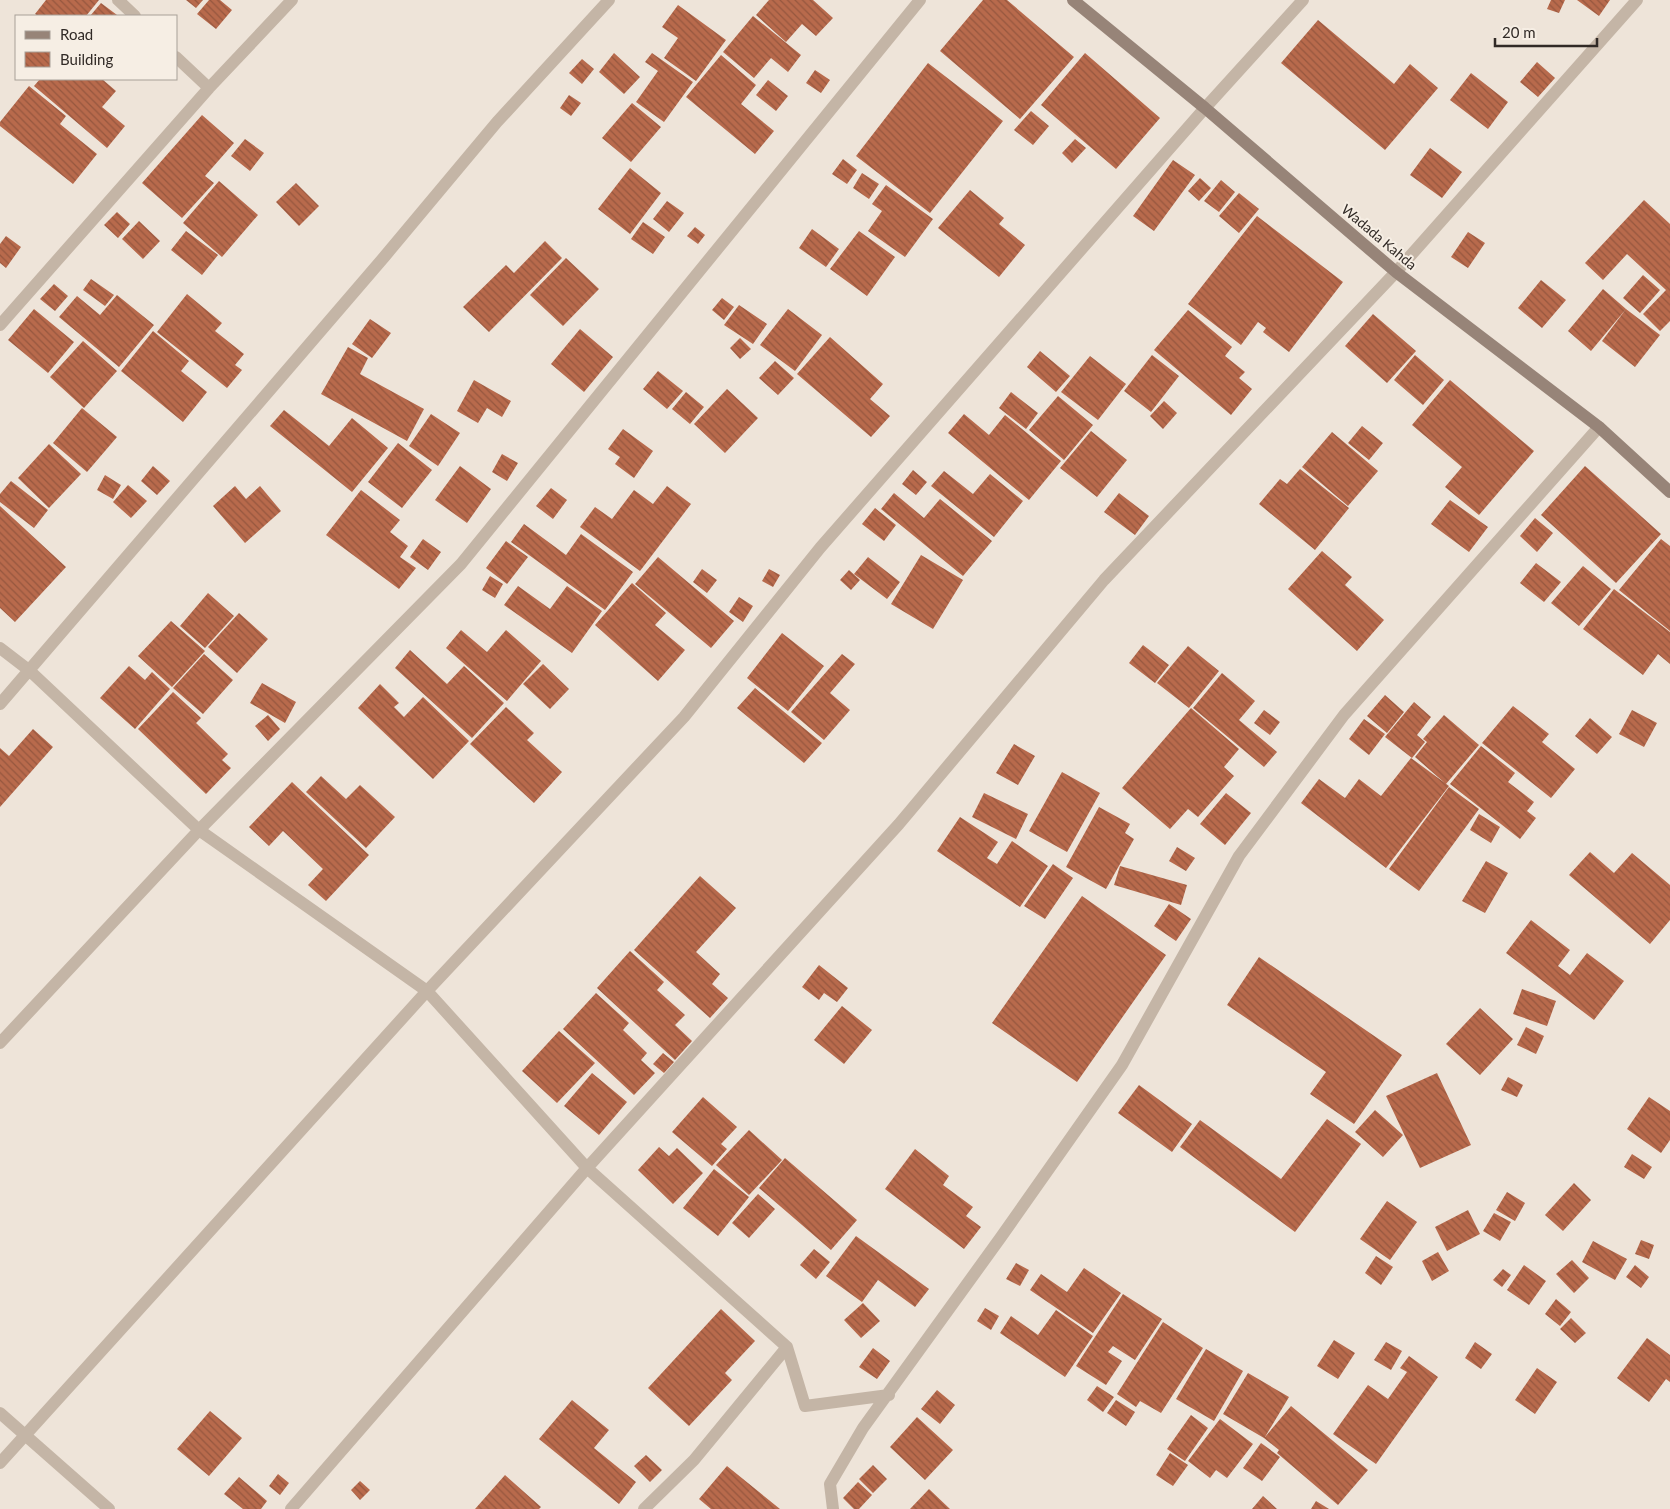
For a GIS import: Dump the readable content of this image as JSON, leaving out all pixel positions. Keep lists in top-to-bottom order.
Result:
{
  "streets": {
    "main road": ["Wadada Kahda"]
  },
  "legend": ["Road", "Building"],
  "scale_bar": "20 m"
}
